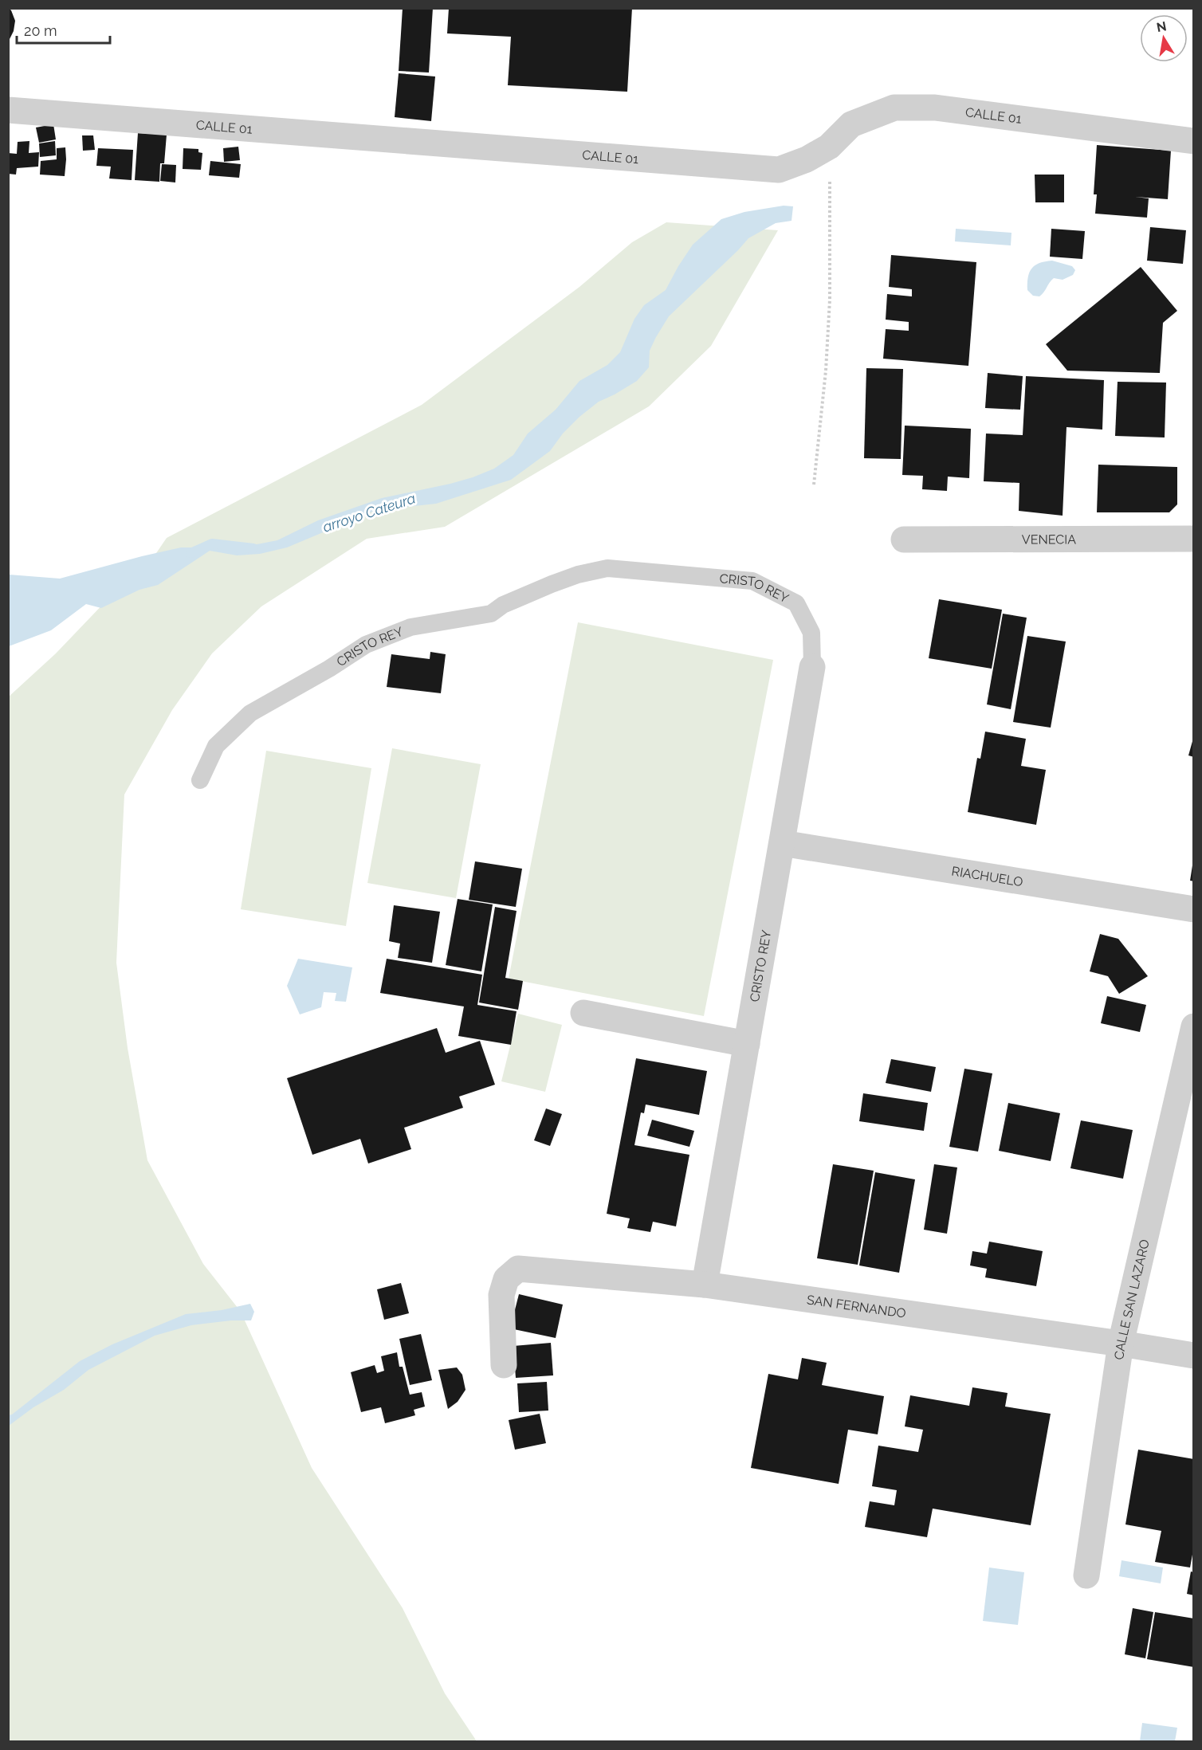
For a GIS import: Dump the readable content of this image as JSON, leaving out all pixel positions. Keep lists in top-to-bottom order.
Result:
{
  "streets": {
    "street": [
      "CALLE 01",
      "VENECIA",
      "CRISTO REY",
      "RIACHUELO",
      "CALLE SAN LAZARO",
      "SAN FERNANDO"
    ]
  },
  "crossings": [
    ["CRISTO REY", "RIACHUELO"],
    ["CRISTO REY", "SAN FERNANDO"],
    ["CALLE SAN LAZARO", "SAN FERNANDO"]
  ],
  "water": ["arroyo Cateura"],
  "scale_bar": "20 m",
  "north": "top"
}
